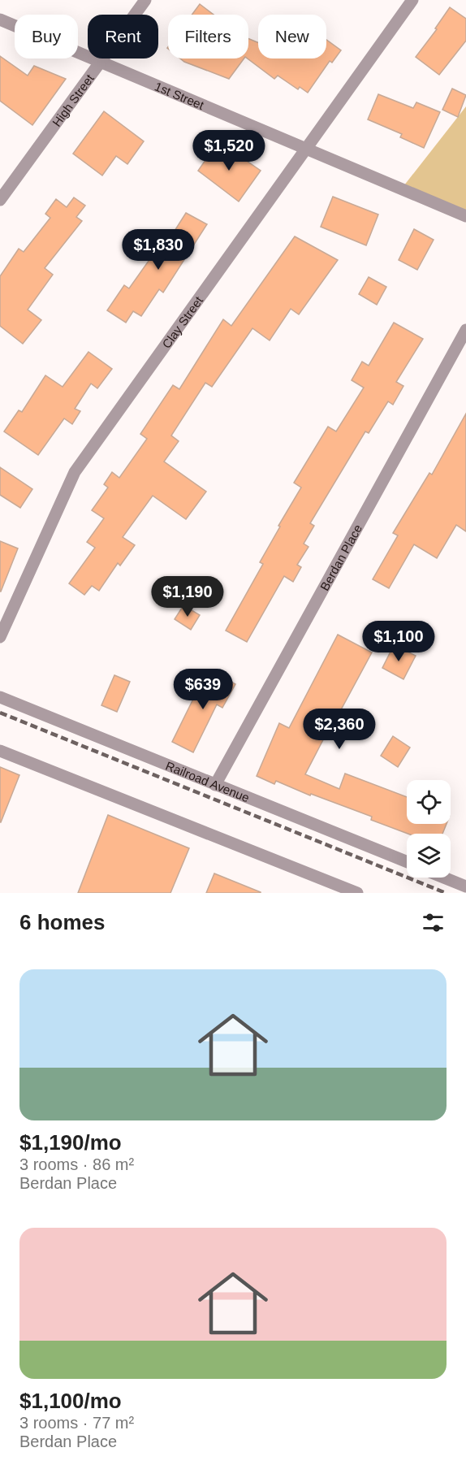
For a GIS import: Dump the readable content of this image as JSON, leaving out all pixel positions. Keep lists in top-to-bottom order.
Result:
{
  "streets": {
    "street": [
      "1st Street",
      "High Street",
      "Clay Street",
      "Berdan Place",
      "Railroad Avenue"
    ]
  },
  "crossings": [
    ["1st Street", "High Street"],
    ["1st Street", "Clay Street"],
    ["Berdan Place", "Railroad Avenue"]
  ],
  "page": {
    "chip": [
      "Buy",
      "Rent",
      "Filters",
      "New"
    ],
    "price": [
      "$1,520",
      "$1,830",
      "$1,190",
      "$1,100",
      "$639",
      "$2,360"
    ],
    "heading": "6 homes",
    "list": [
      {
        "name": "$1,190/mo",
        "note": "3 rooms · 86 m² · Berdan Place"
      },
      {
        "name": "$1,100/mo",
        "note": "3 rooms · 77 m² · Berdan Place"
      }
    ]
  }
}
